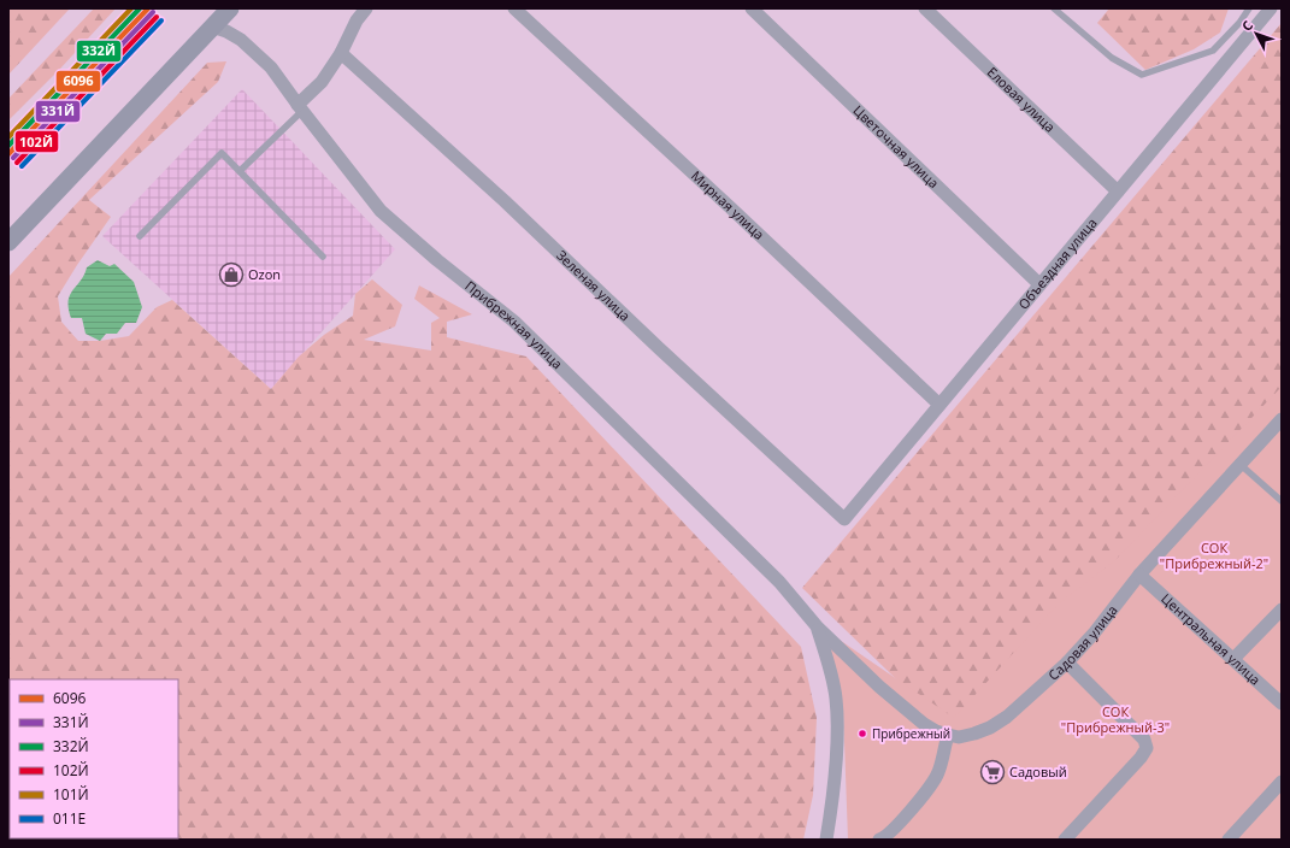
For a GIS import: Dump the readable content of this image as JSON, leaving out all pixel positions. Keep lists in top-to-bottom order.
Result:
{
  "streets": {
    "street": [
      "Еловая улица",
      "Цветочная улица",
      "Мирная улица",
      "Объездная улица",
      "Зеленая улица",
      "Прибрежная улица",
      "Центральная улица",
      "Садовая улица"
    ]
  },
  "crossings": [
    ["Еловая улица", "Объездная улица"],
    ["Цветочная улица", "Объездная улица"],
    ["Мирная улица", "Объездная улица"],
    ["Объездная улица", "Зеленая улица"],
    ["Прибрежная улица", "Садовая улица"],
    ["Центральная улица", "Садовая улица"]
  ],
  "parks": ["СОК \"Прибрежный-2\"", "СОК \"Прибрежный-3\""],
  "places": {
    "shop": ["Ozon"],
    "other": ["Прибрежный"],
    "supermarket": ["Садовый"]
  },
  "lines": [
    "transit line 6096",
    "transit line 332Й",
    "transit line 101Й",
    "transit line 331Й",
    "transit line 102Й",
    "transit line 011Е"
  ],
  "legend": [
    "6096",
    "331Й",
    "332Й",
    "102Й",
    "101Й",
    "011Е"
  ],
  "north": "top left"
}
